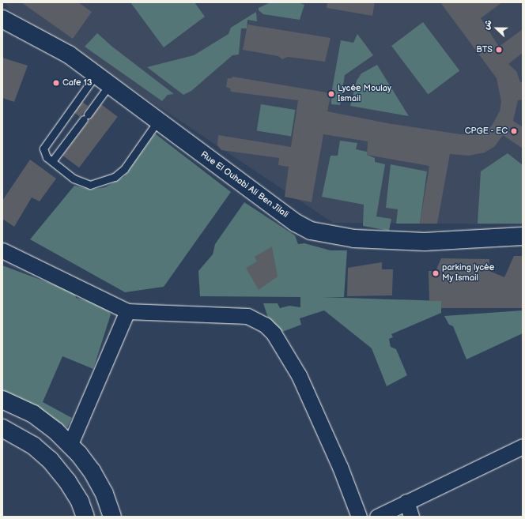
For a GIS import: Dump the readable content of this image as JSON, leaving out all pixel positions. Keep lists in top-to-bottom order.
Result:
{
  "streets": {
    "street": ["Rue El Ouhabi Ali Ben Jilali"]
  },
  "places": [
    "BTS",
    "Cafe 13",
    "Lycée Moulay Ismail",
    "CPGE - EC",
    "parking lycée My Ismail"
  ],
  "north": "left"
}
